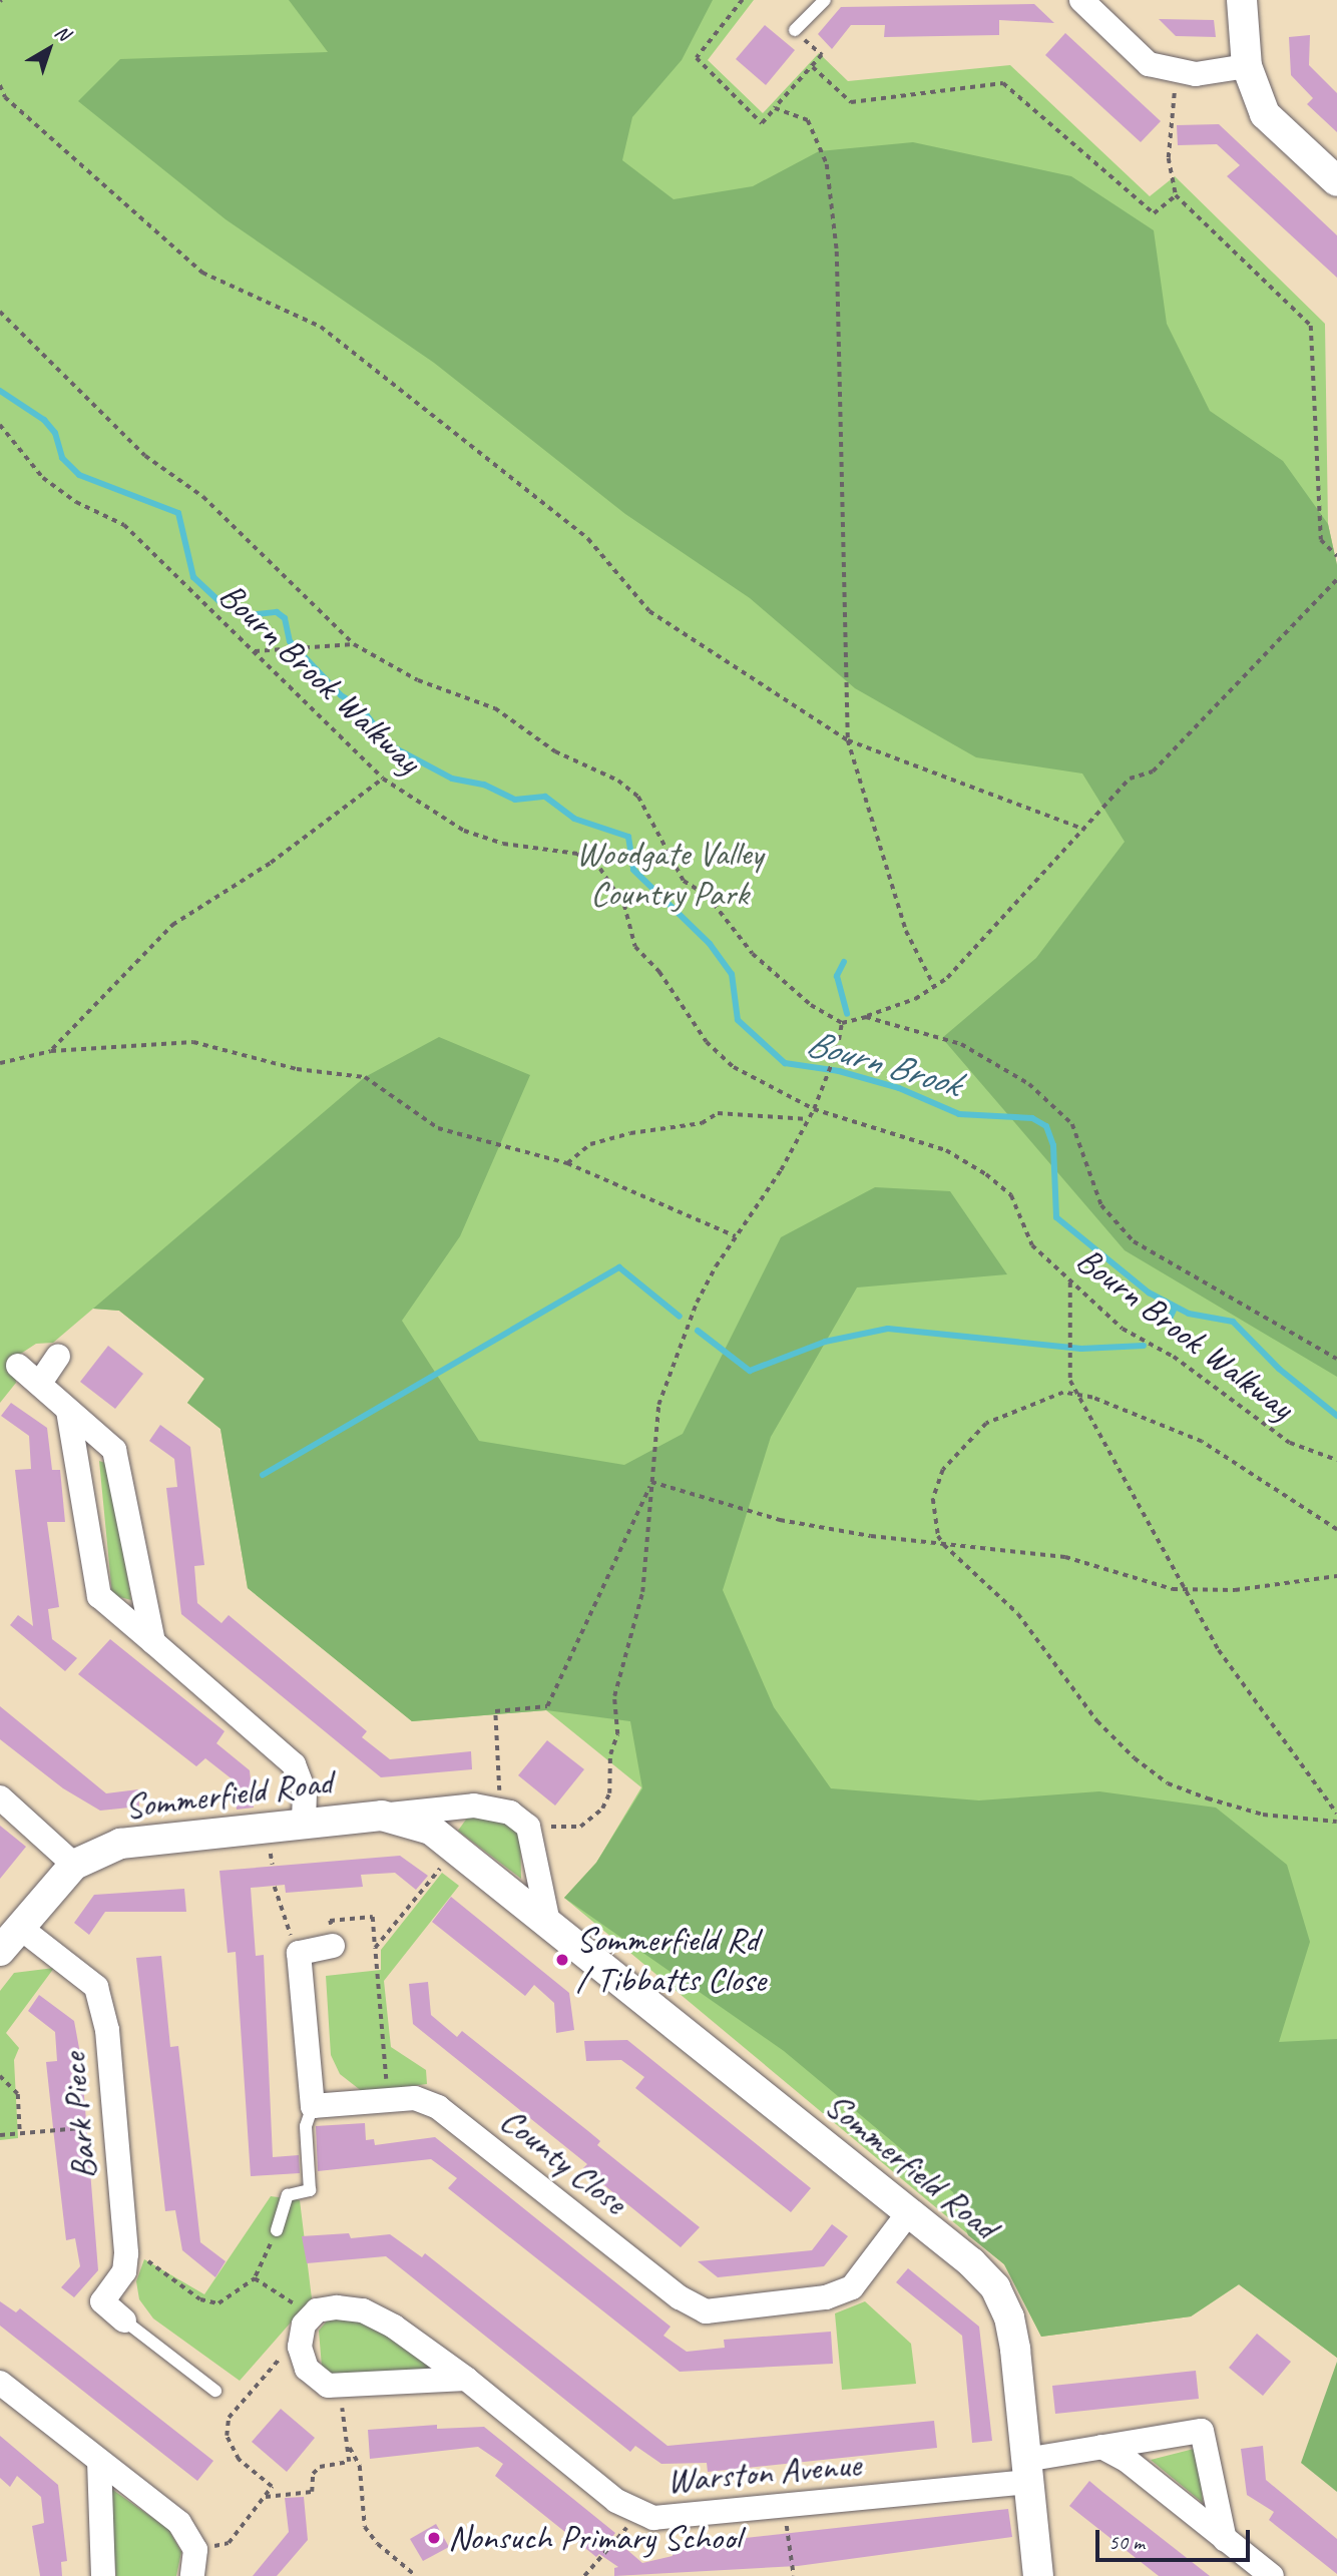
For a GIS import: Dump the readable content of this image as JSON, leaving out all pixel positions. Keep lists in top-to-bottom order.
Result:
{
  "streets": {
    "street": [
      "Sommerfield Road",
      "Bark Piece",
      "County Close",
      "Warston Avenue"
    ],
    "path": ["Bourn Brook Walkway"]
  },
  "crossings": [
    ["Sommerfield Road", "Bark Piece"],
    ["Sommerfield Road", "County Close"],
    ["Sommerfield Road", "Warston Avenue"]
  ],
  "water": ["Bourn Brook"],
  "parks": ["Woodgate Valley Country Park"],
  "places": ["Sommerfield Rd / Tibbatts Close", "Nonsuch Primary School"],
  "scale_bar": "50 m",
  "north": "top right"
}
